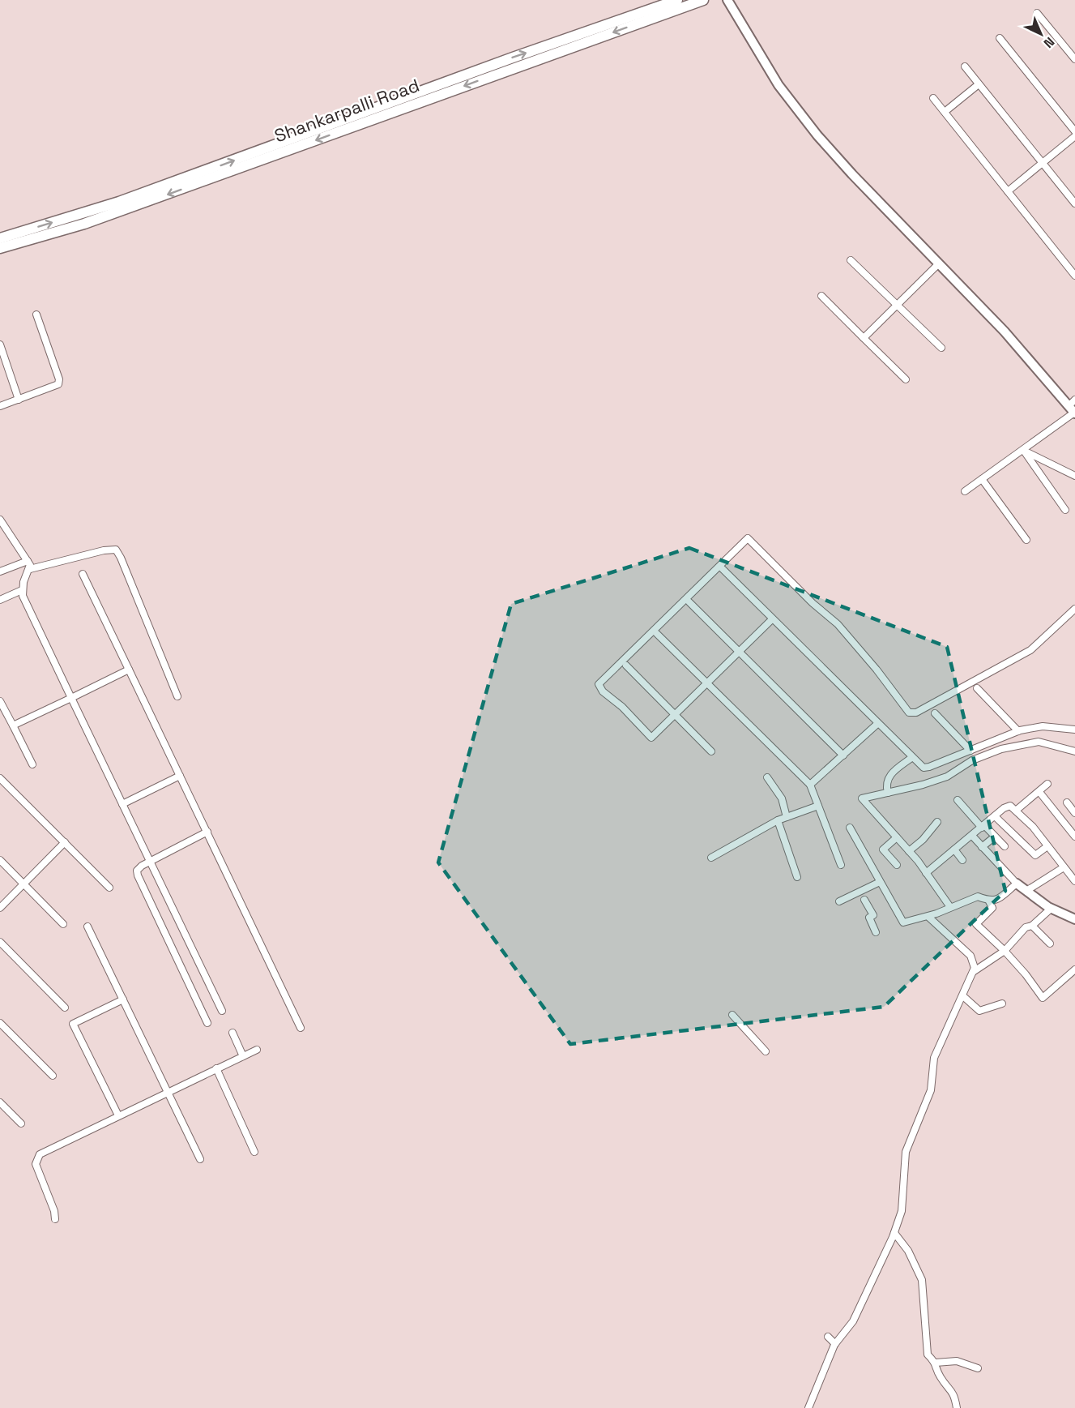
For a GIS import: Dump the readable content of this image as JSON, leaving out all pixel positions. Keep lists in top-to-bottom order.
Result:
{
  "streets": {
    "main road": ["Shankarpalli Road"]
  },
  "north": "bottom right"
}
